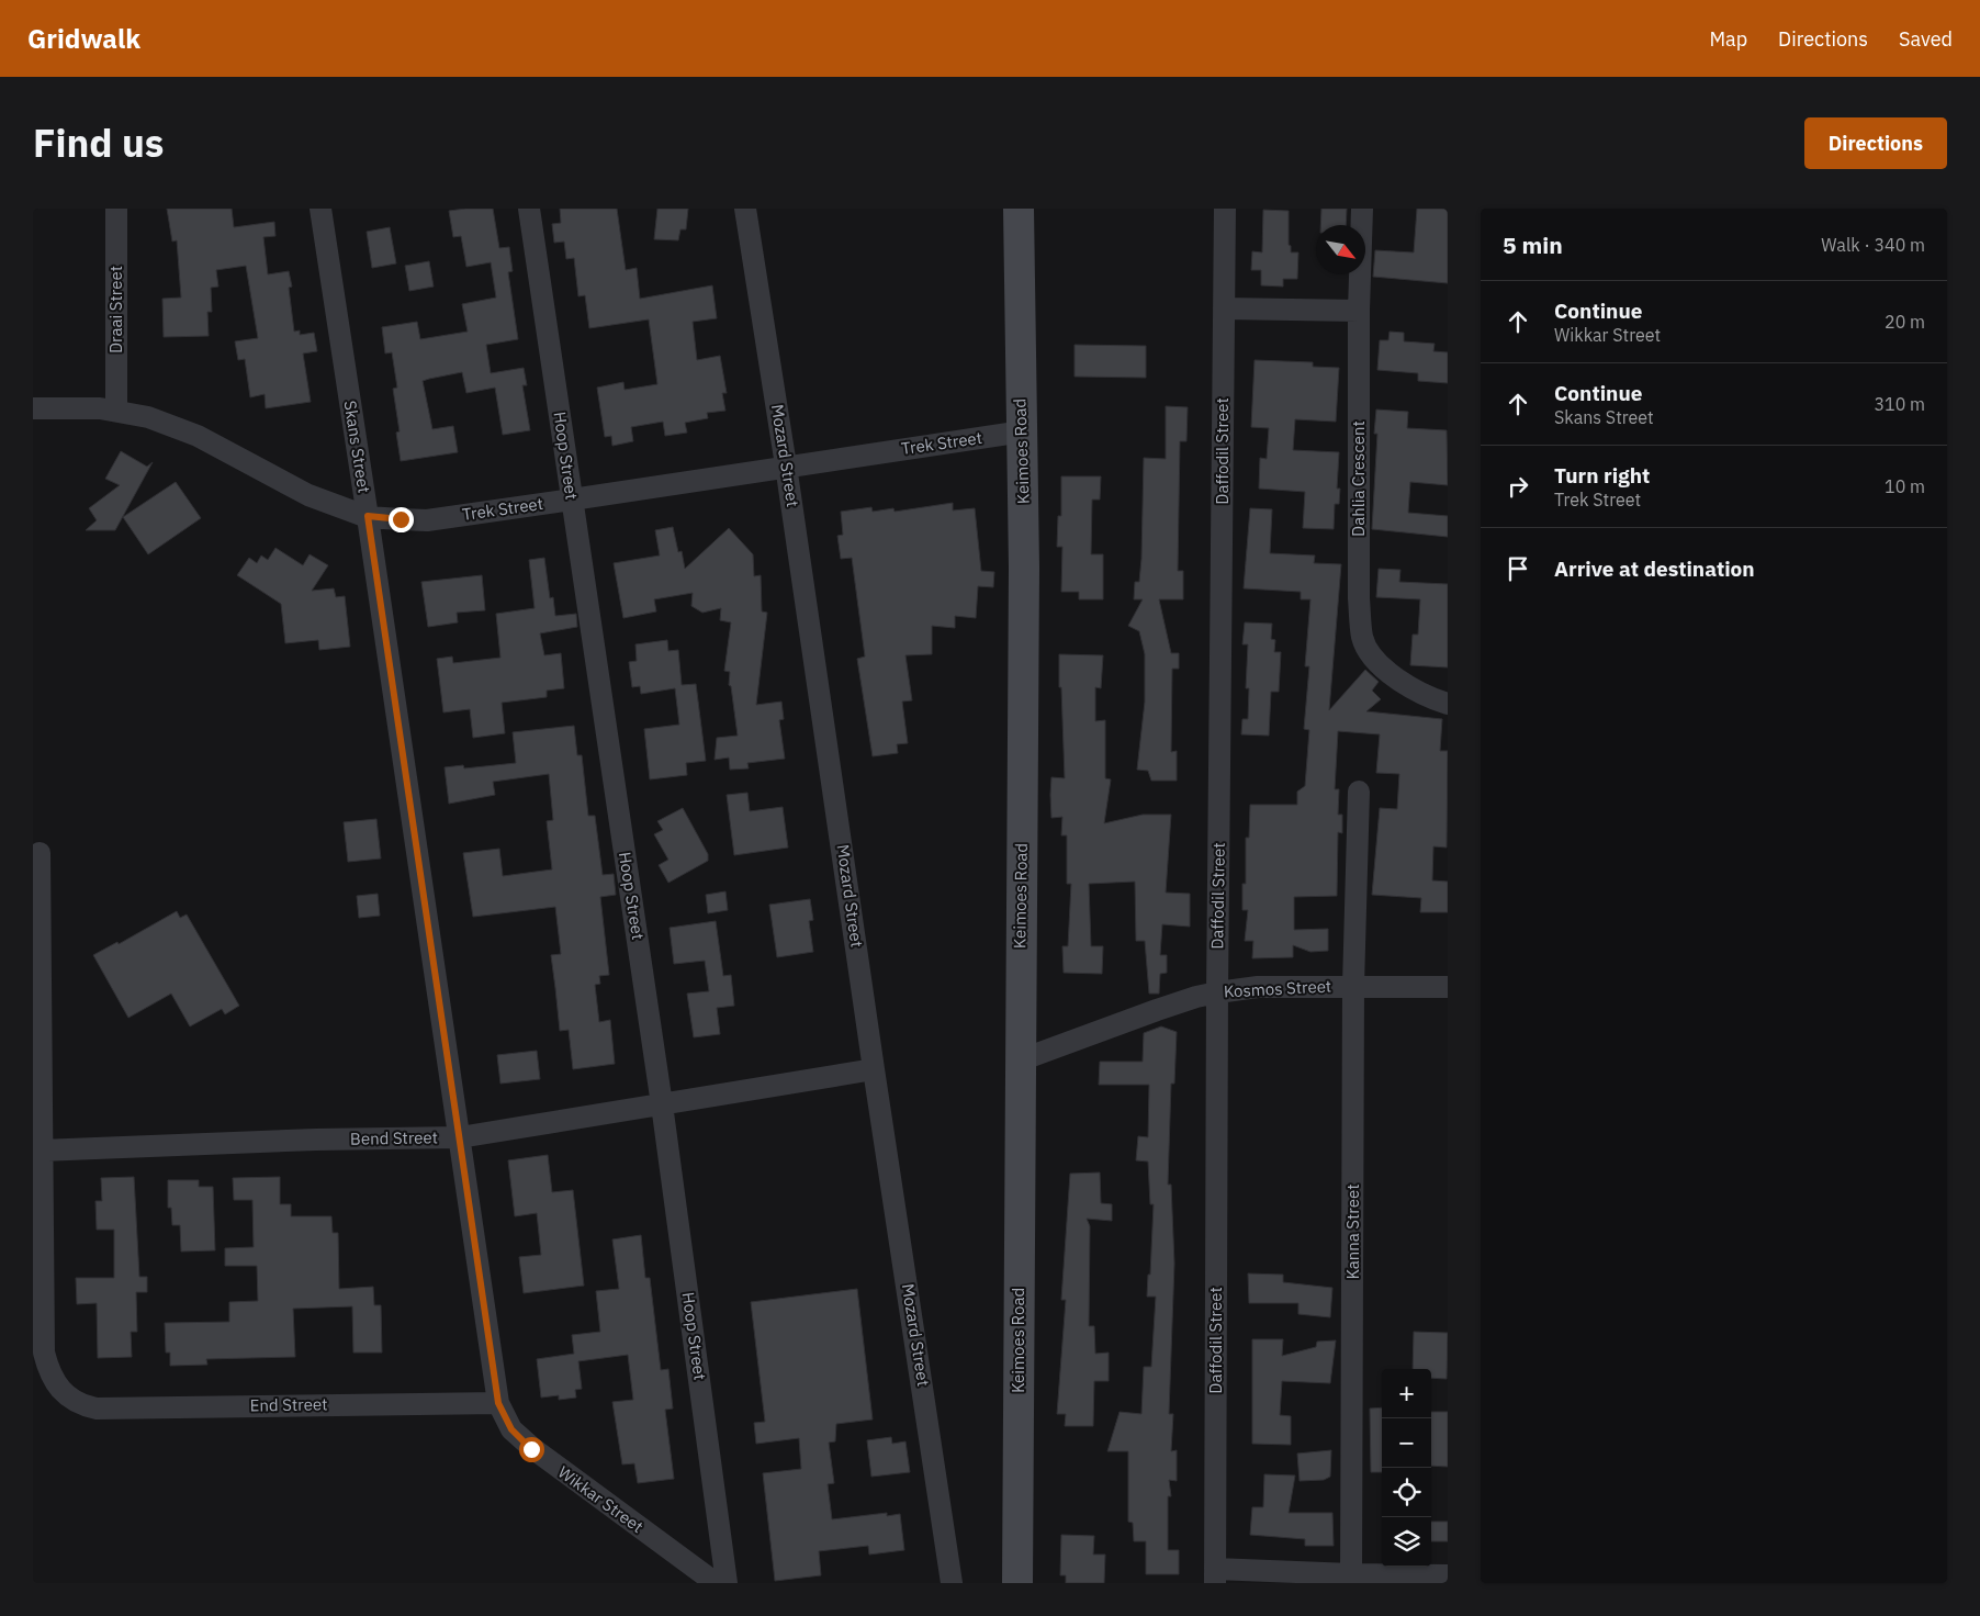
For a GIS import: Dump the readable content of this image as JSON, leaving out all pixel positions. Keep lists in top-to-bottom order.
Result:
{
  "streets": {
    "street": [
      "Draai Street",
      "Trek Street",
      "Skans Street",
      "Keimoes Road",
      "Daffodil Street",
      "Hoop Street",
      "Mozard Street",
      "Dahlia Crescent",
      "Kosmos Street",
      "Bend Street",
      "Kanna Street",
      "End Street",
      "Wikkar Street"
    ]
  },
  "crossings": [
    ["Draai Street", "Trek Street"],
    ["Trek Street", "Skans Street"],
    ["Trek Street", "Keimoes Road"],
    ["Trek Street", "Hoop Street"],
    ["Trek Street", "Mozard Street"],
    ["Skans Street", "Bend Street"],
    ["Skans Street", "End Street"],
    ["Skans Street", "Wikkar Street"],
    ["Keimoes Road", "Kosmos Street"],
    ["Daffodil Street", "Kosmos Street"],
    ["Hoop Street", "Bend Street"],
    ["Mozard Street", "Bend Street"],
    ["Kosmos Street", "Kanna Street"],
    ["Bend Street", "End Street"],
    ["End Street", "Wikkar Street"]
  ],
  "north": "bottom right",
  "page": {
    "header": "Gridwalk",
    "nav": ["Map", "Directions", "Saved"],
    "title": "Find us",
    "buttons": "Directions",
    "heading": ["5 min", "Walk · 340 m"],
    "list": [
      ["Continue", "Wikkar Street", "20 m"],
      ["Continue", "Skans Street", "310 m"],
      ["Turn right", "Trek Street", "10 m"],
      "Arrive at destination"
    ],
    "map_buttons": ["+", "−"]
  }
}
